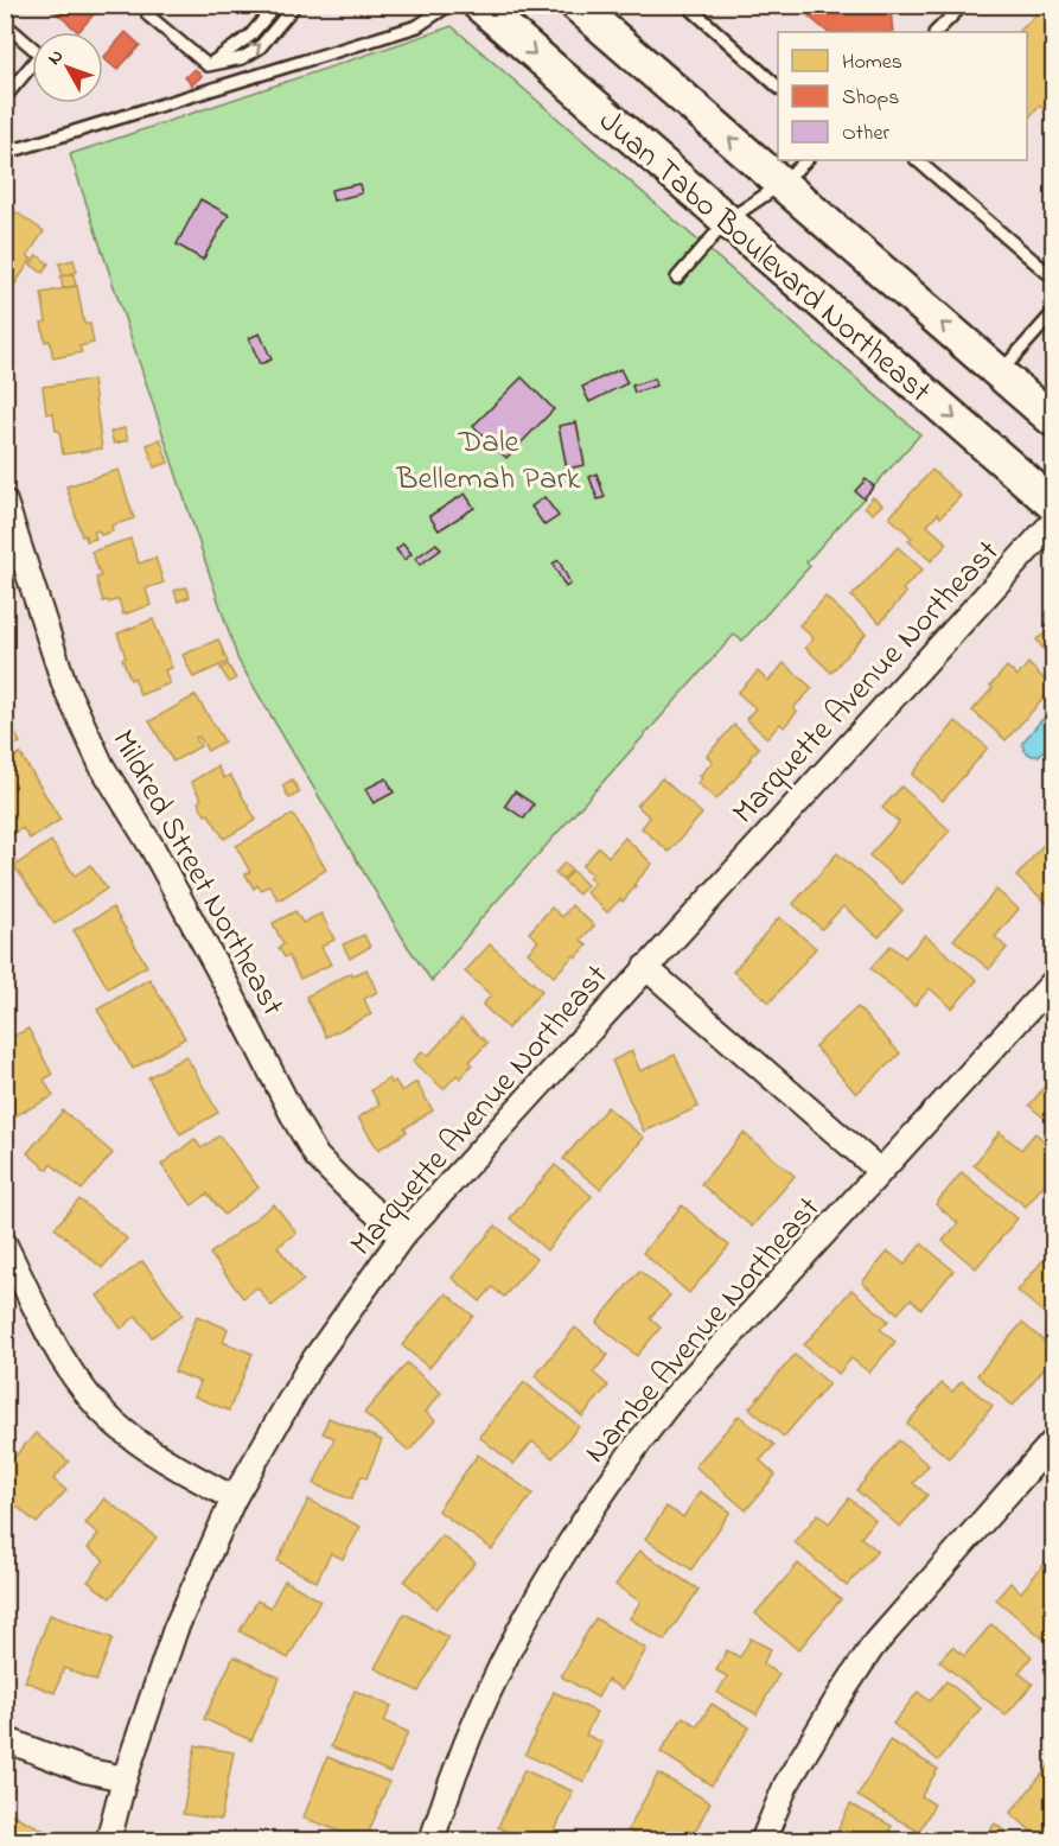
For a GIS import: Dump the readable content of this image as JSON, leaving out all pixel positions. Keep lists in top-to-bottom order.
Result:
{
  "streets": {
    "main road": ["Juan Tabo Boulevard Northeast"],
    "street": ["Marquette Avenue Northeast", "Mildred Street Northeast", "Nambe Avenue Northeast"]
  },
  "crossings": [
    ["Marquette Avenue Northeast", "Mildred Street Northeast"]
  ],
  "parks": ["Dale Bellemah Park"],
  "legend": ["Homes", "Shops", "Other"],
  "north": "top left"
}
